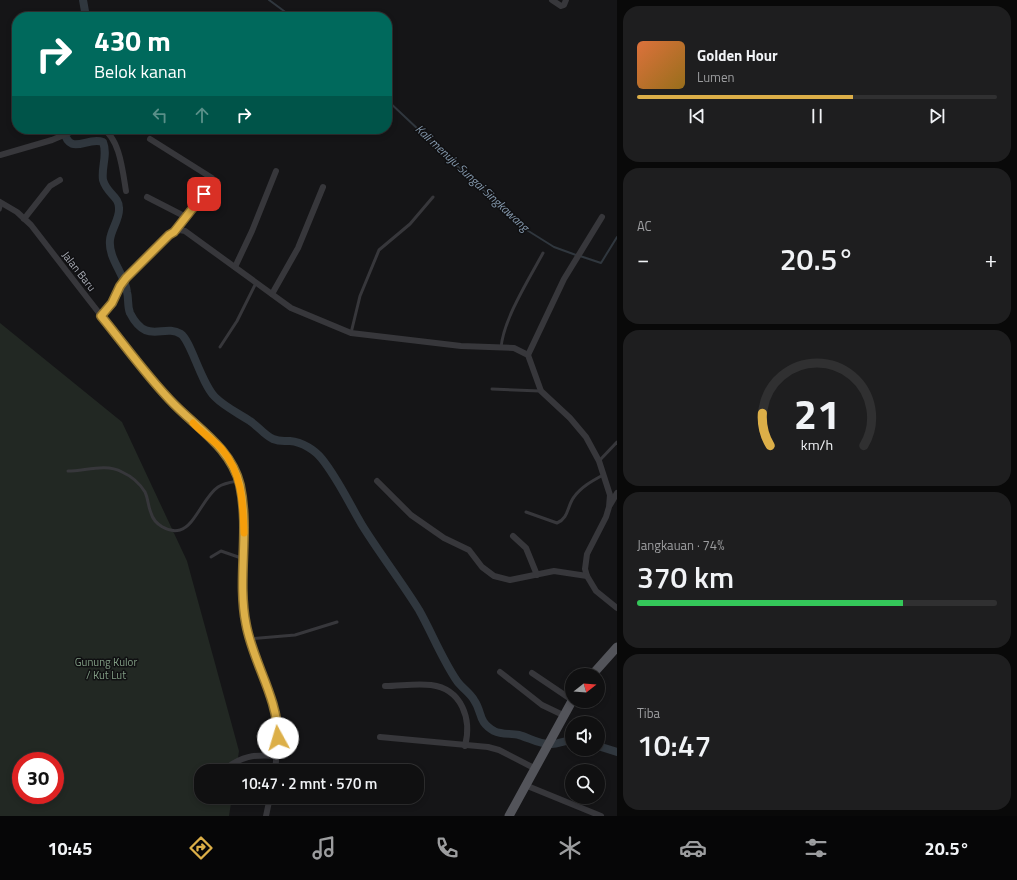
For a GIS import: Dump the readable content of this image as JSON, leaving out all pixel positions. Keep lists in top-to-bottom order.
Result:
{
  "streets": {
    "street": ["Jalan Baru"]
  },
  "water": ["Kali menuju Sungai Singkawang"],
  "parks": ["Gunung Kulor / Kut Lut"],
  "north": "right",
  "page": {
    "turn": ["430 m", "Belok kanan"],
    "song": ["Golden Hour", "Lumen"],
    "tile": [
      "AC",
      ["Jangkauan · 74%", "370 km"],
      ["Tiba", "10:47"]
    ],
    "heat": ["−", "20.5°", "+"],
    "limit": "30",
    "trip": "10:47 · 2 mnt · 570 m",
    "tabs": ["10:45", "20.5°"],
    "gauge": ["21", "km/h"]
  }
}
